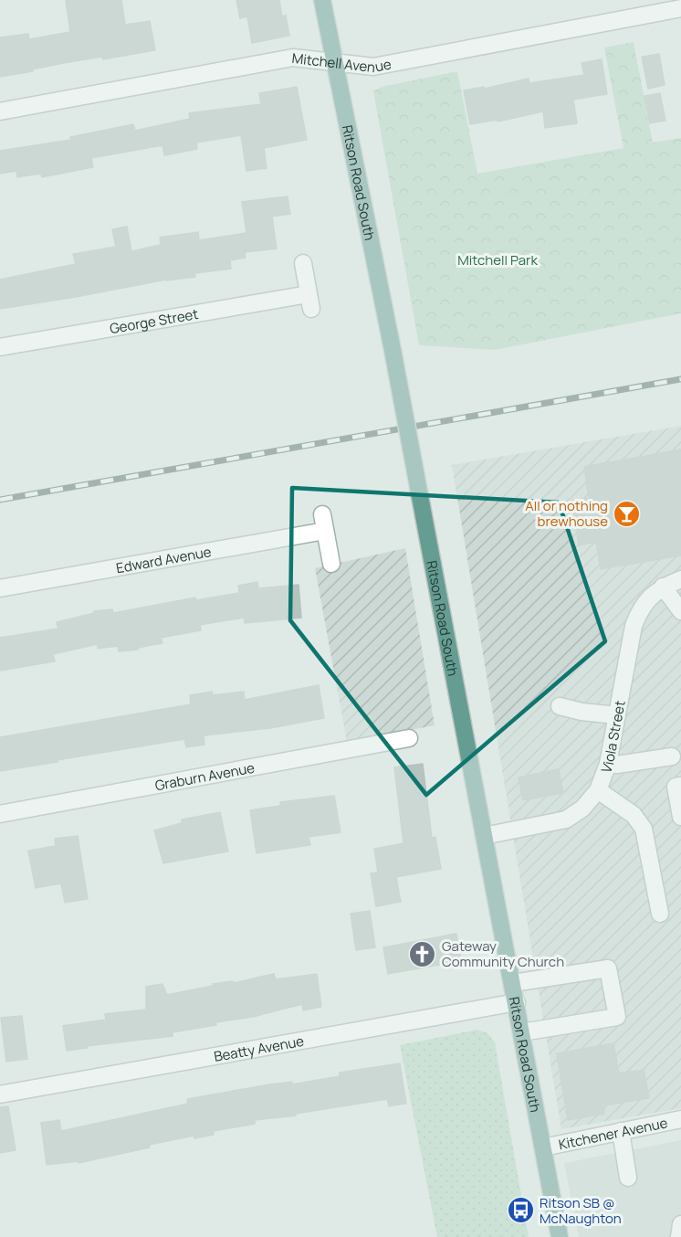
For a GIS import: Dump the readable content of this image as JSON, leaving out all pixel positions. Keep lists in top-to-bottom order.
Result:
{
  "streets": {
    "main road": ["Ritson Road South"],
    "street": [
      "Mitchell Avenue",
      "George Street",
      "Edward Avenue",
      "Viola Street",
      "Graburn Avenue",
      "Beatty Avenue",
      "Kitchener Avenue"
    ]
  },
  "crossings": [
    ["Mitchell Avenue", "Ritson Road South"],
    ["Ritson Road South", "Viola Street"],
    ["Ritson Road South", "Beatty Avenue"],
    ["Ritson Road South", "Kitchener Avenue"]
  ],
  "parks": ["Mitchell Park"],
  "places": {
    "bar": ["All or nothing brewhouse"],
    "church": ["Gateway Community Church"],
    "bus stop": ["Ritson SB @ McNaughton"]
  }
}
